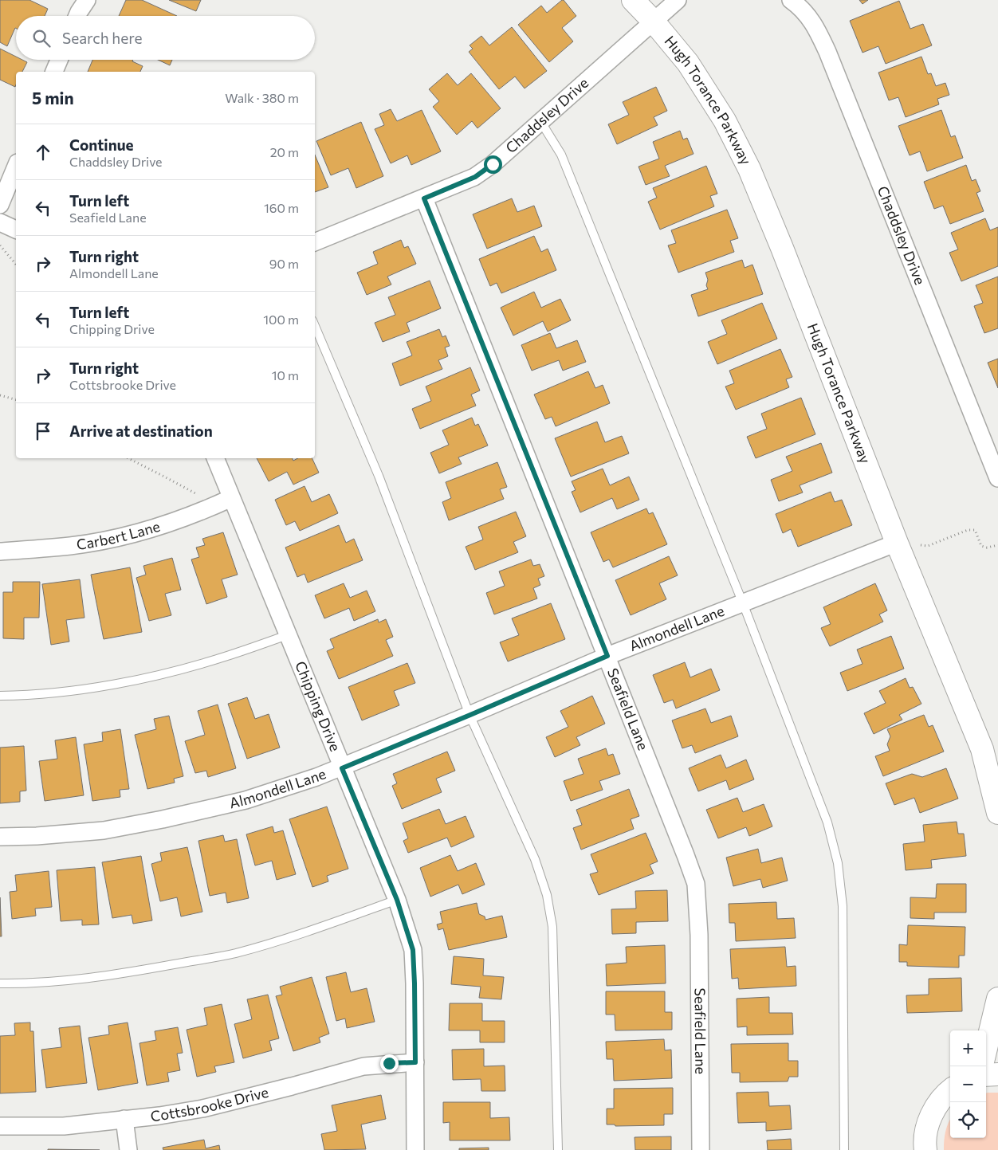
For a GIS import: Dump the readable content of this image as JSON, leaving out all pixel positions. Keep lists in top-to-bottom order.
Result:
{
  "streets": {
    "street": [
      "Hugh Torance Parkway",
      "Chaddsley Drive",
      "Carbert Lane",
      "Almondell Lane",
      "Chipping Drive",
      "Seafield Lane",
      "Cottsbrooke Drive"
    ]
  },
  "crossings": [
    ["Hugh Torance Parkway", "Chaddsley Drive"],
    ["Hugh Torance Parkway", "Almondell Lane"],
    ["Chaddsley Drive", "Seafield Lane"],
    ["Carbert Lane", "Chipping Drive"],
    ["Almondell Lane", "Chipping Drive"],
    ["Almondell Lane", "Seafield Lane"],
    ["Chipping Drive", "Cottsbrooke Drive"]
  ],
  "page": {
    "search": "Search here",
    "heading": ["5 min", "Walk · 380 m"],
    "list": [
      ["Continue", "Chaddsley Drive", "20 m"],
      ["Turn left", "Seafield Lane", "160 m"],
      ["Turn right", "Almondell Lane", "90 m"],
      ["Turn left", "Chipping Drive", "100 m"],
      ["Turn right", "Cottsbrooke Drive", "10 m"],
      "Arrive at destination"
    ],
    "map_buttons": ["+", "−"]
  }
}
